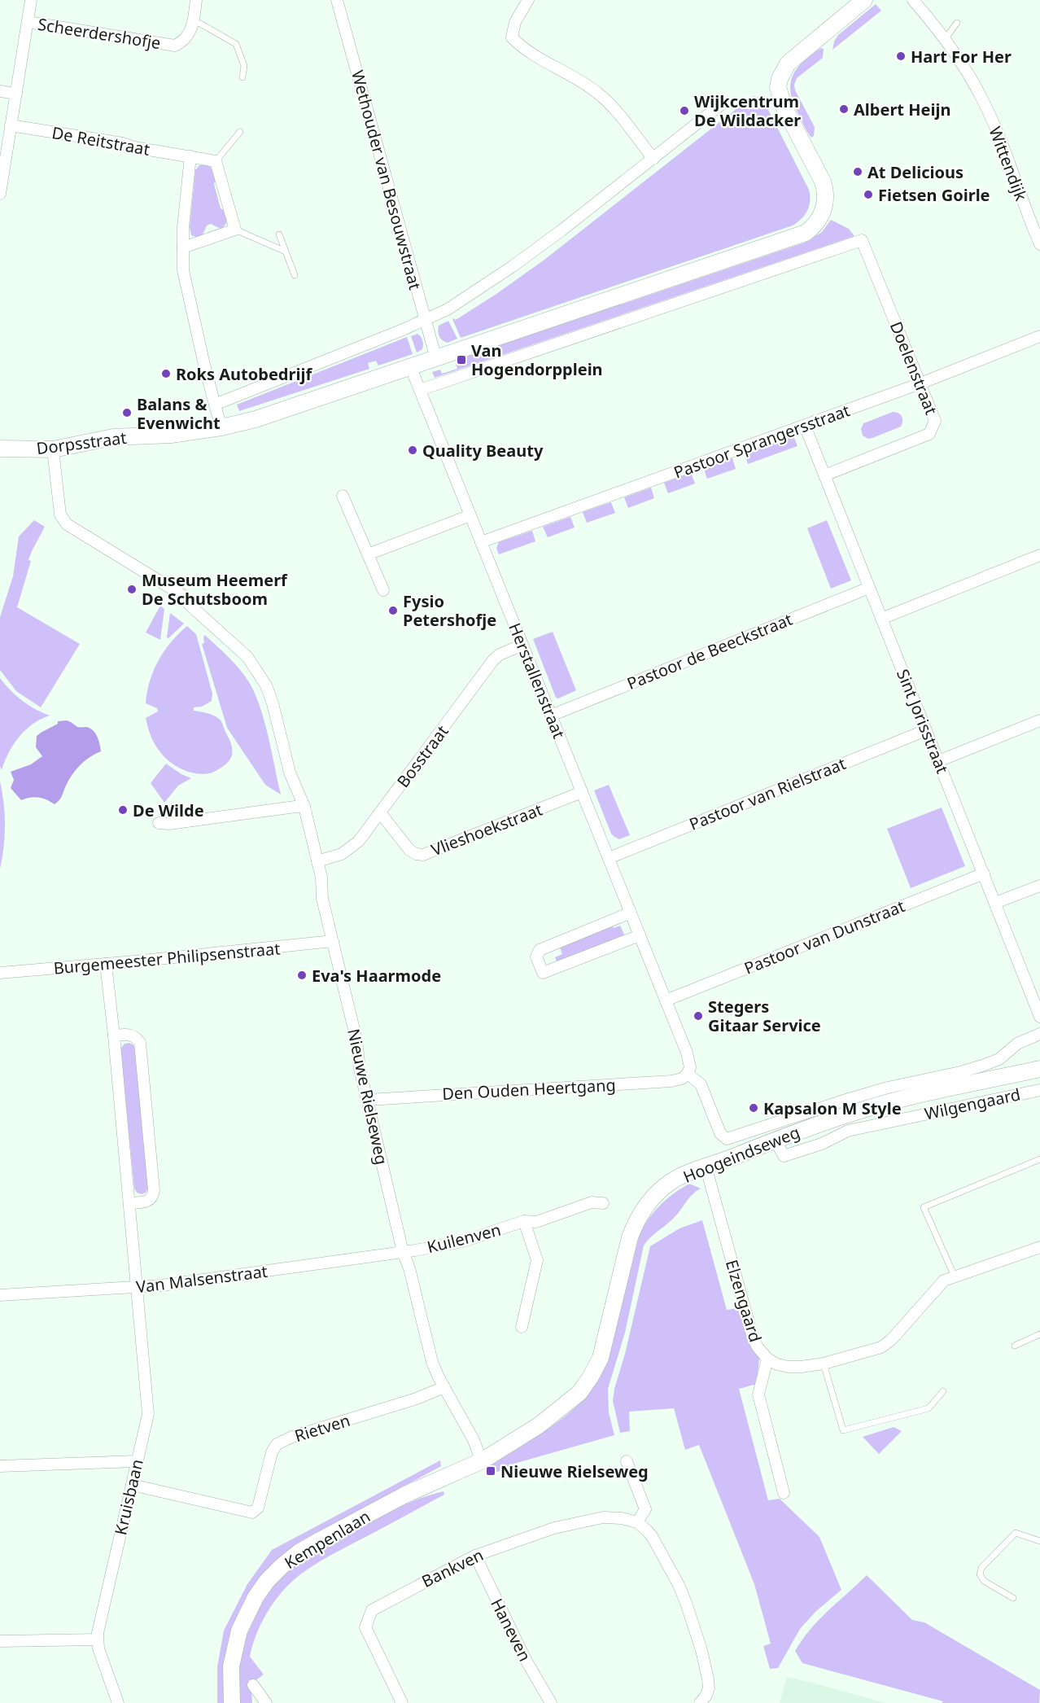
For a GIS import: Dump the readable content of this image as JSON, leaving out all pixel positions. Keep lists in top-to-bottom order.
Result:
{
  "streets": {
    "street": [
      "Scheerdershofje",
      "De Reitstraat",
      "Wittendijk",
      "Wethouder van Besouwstraat",
      "Doelenstraat",
      "Pastoor Sprangersstraat",
      "Dorpsstraat",
      "Pastoor de Beeckstraat",
      "Herstallenstraat",
      "Sint Jorisstraat",
      "Bosstraat",
      "Pastoor van Rielstraat",
      "Vlieshoekstraat",
      "Pastoor van Dunstraat",
      "Burgemeester Philipsenstraat",
      "Den Ouden Heertgang",
      "Nieuwe Rielseweg",
      "Wilgengaard",
      "Hoogeindseweg",
      "Kuilenven",
      "Van Malsenstraat",
      "Elzengaard",
      "Rietven",
      "Kruisbaan",
      "Kempenlaan",
      "Bankven",
      "Haneven"
    ]
  },
  "crossings": [
    ["Doelenstraat", "Pastoor Sprangersstraat"],
    ["Doelenstraat", "Herstallenstraat"],
    ["Doelenstraat", "Sint Jorisstraat"],
    ["Pastoor Sprangersstraat", "Herstallenstraat"],
    ["Pastoor Sprangersstraat", "Sint Jorisstraat"],
    ["Dorpsstraat", "Nieuwe Rielseweg"],
    ["Pastoor de Beeckstraat", "Herstallenstraat"],
    ["Pastoor de Beeckstraat", "Sint Jorisstraat"],
    ["Herstallenstraat", "Bosstraat"],
    ["Herstallenstraat", "Pastoor van Rielstraat"],
    ["Herstallenstraat", "Vlieshoekstraat"],
    ["Herstallenstraat", "Pastoor van Dunstraat"],
    ["Herstallenstraat", "Den Ouden Heertgang"],
    ["Herstallenstraat", "Hoogeindseweg"],
    ["Sint Jorisstraat", "Pastoor van Rielstraat"],
    ["Sint Jorisstraat", "Pastoor van Dunstraat"],
    ["Bosstraat", "Vlieshoekstraat"],
    ["Bosstraat", "Nieuwe Rielseweg"],
    ["Burgemeester Philipsenstraat", "Nieuwe Rielseweg"],
    ["Burgemeester Philipsenstraat", "Kruisbaan"],
    ["Den Ouden Heertgang", "Nieuwe Rielseweg"],
    ["Den Ouden Heertgang", "Hoogeindseweg"],
    ["Nieuwe Rielseweg", "Hoogeindseweg"],
    ["Nieuwe Rielseweg", "Kuilenven"],
    ["Nieuwe Rielseweg", "Van Malsenstraat"],
    ["Nieuwe Rielseweg", "Rietven"],
    ["Nieuwe Rielseweg", "Kempenlaan"],
    ["Wilgengaard", "Hoogeindseweg"],
    ["Hoogeindseweg", "Elzengaard"],
    ["Hoogeindseweg", "Kempenlaan"],
    ["Kuilenven", "Van Malsenstraat"],
    ["Van Malsenstraat", "Kruisbaan"],
    ["Rietven", "Kruisbaan"],
    ["Bankven", "Haneven"]
  ],
  "places": {
    "other": [
      "Hart For Her",
      "Albert Heijn",
      "Wijkcentrum De Wildacker",
      "At Delicious",
      "Fietsen Goirle",
      "Roks Autobedrijf",
      "Balans & Evenwicht",
      "Quality Beauty",
      "Museum Heemerf De Schutsboom",
      "Fysio Petershofje",
      "De Wilde",
      "Eva's Haarmode",
      "Stegers Gitaar Service",
      "Kapsalon M Style"
    ],
    "transit": ["Van Hogendorpplein", "Nieuwe Rielseweg"]
  }
}
